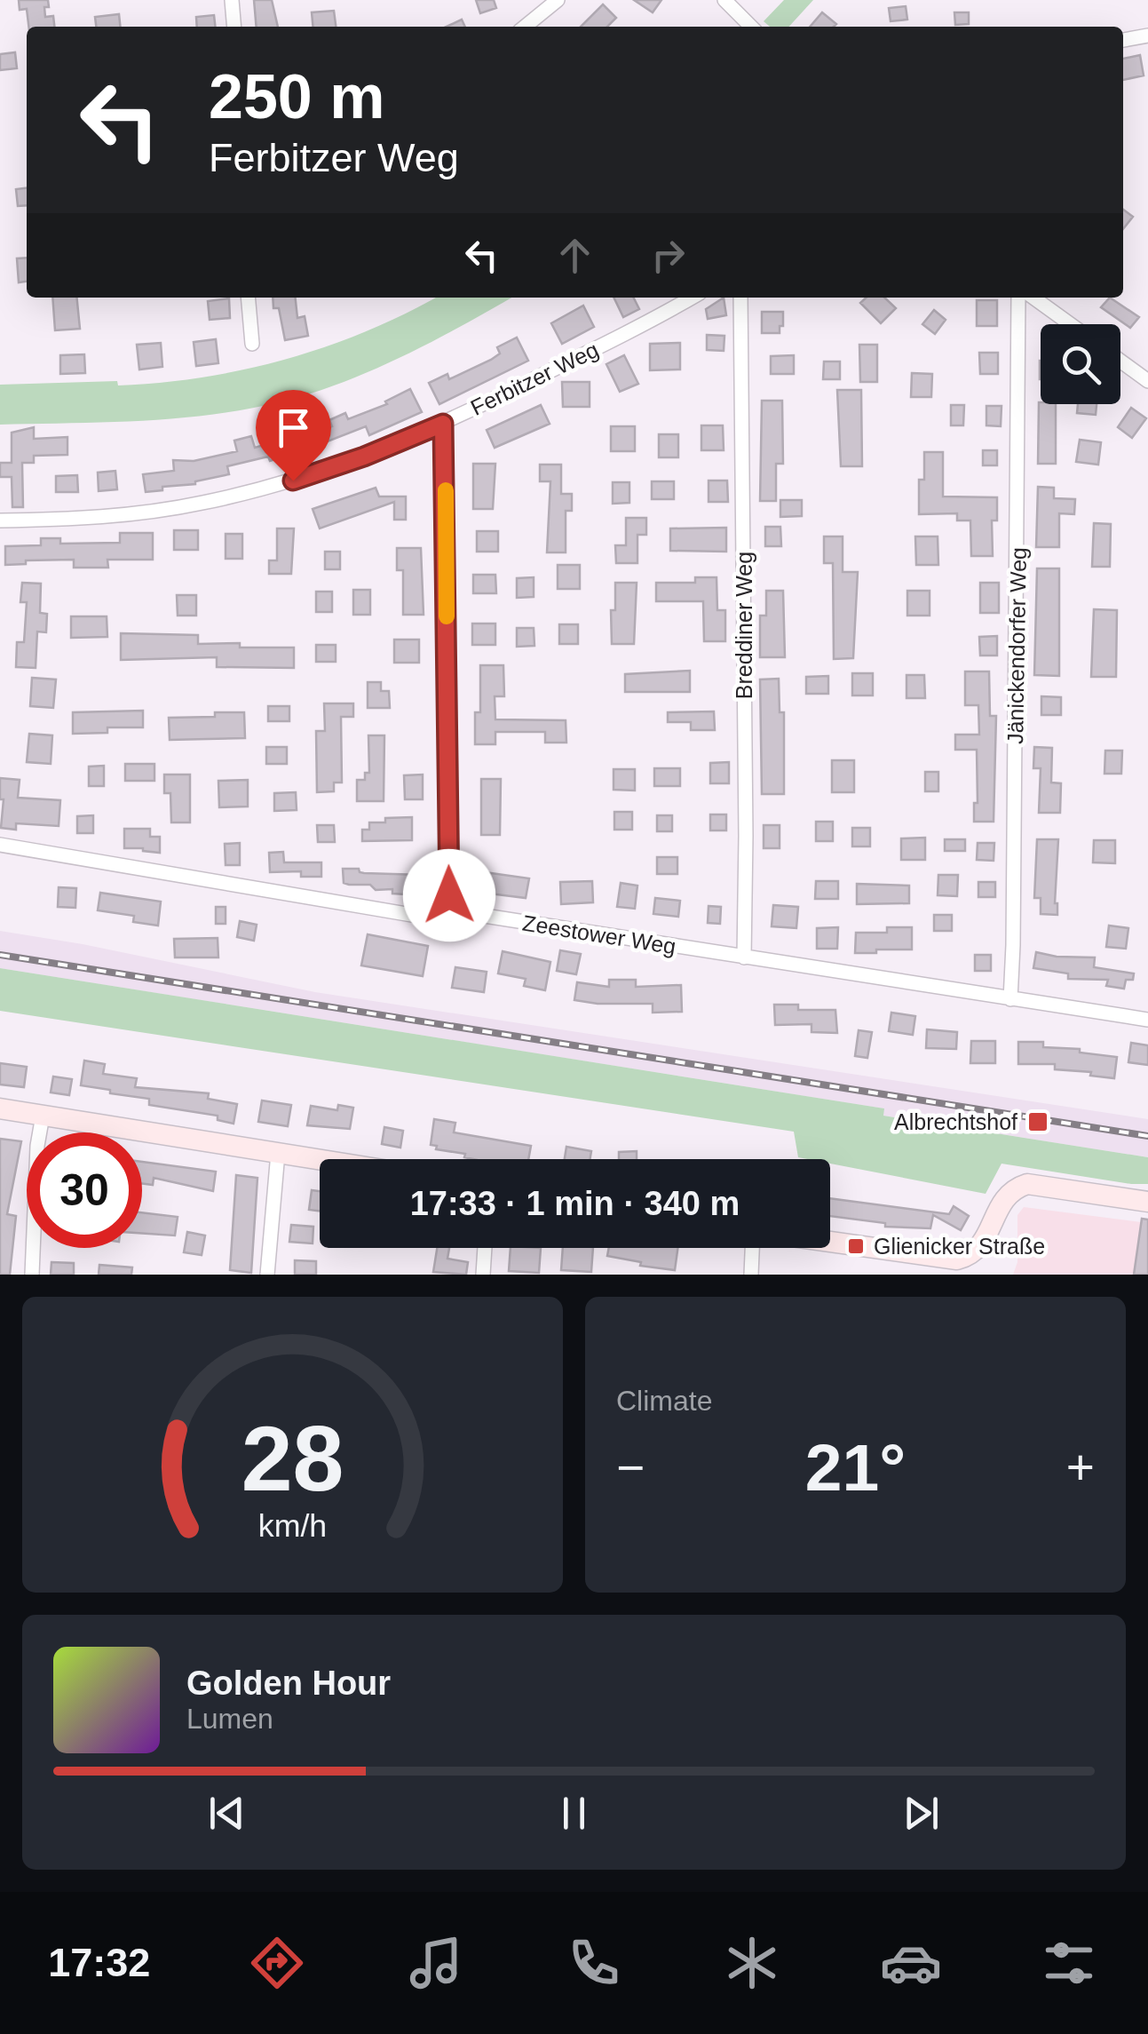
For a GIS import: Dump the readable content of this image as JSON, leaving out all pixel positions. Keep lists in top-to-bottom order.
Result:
{
  "streets": {
    "street": [
      "Ferbitzer Weg",
      "Breddiner Weg",
      "Jänickendorfer Weg",
      "Zeestower Weg"
    ]
  },
  "crossings": [
    ["Breddiner Weg", "Zeestower Weg"],
    ["Jänickendorfer Weg", "Zeestower Weg"]
  ],
  "places": {
    "transit": ["Albrechtshof", "Glienicker Straße"]
  },
  "page": {
    "turn": ["250 m", "Ferbitzer Weg"],
    "limit": "30",
    "trip": "17:33 · 1 min · 340 m",
    "tile": "Climate",
    "heat": ["−", "21°", "+"],
    "song": ["Golden Hour", "Lumen"],
    "tabs": "17:32",
    "gauge": ["28", "km/h"]
  }
}
